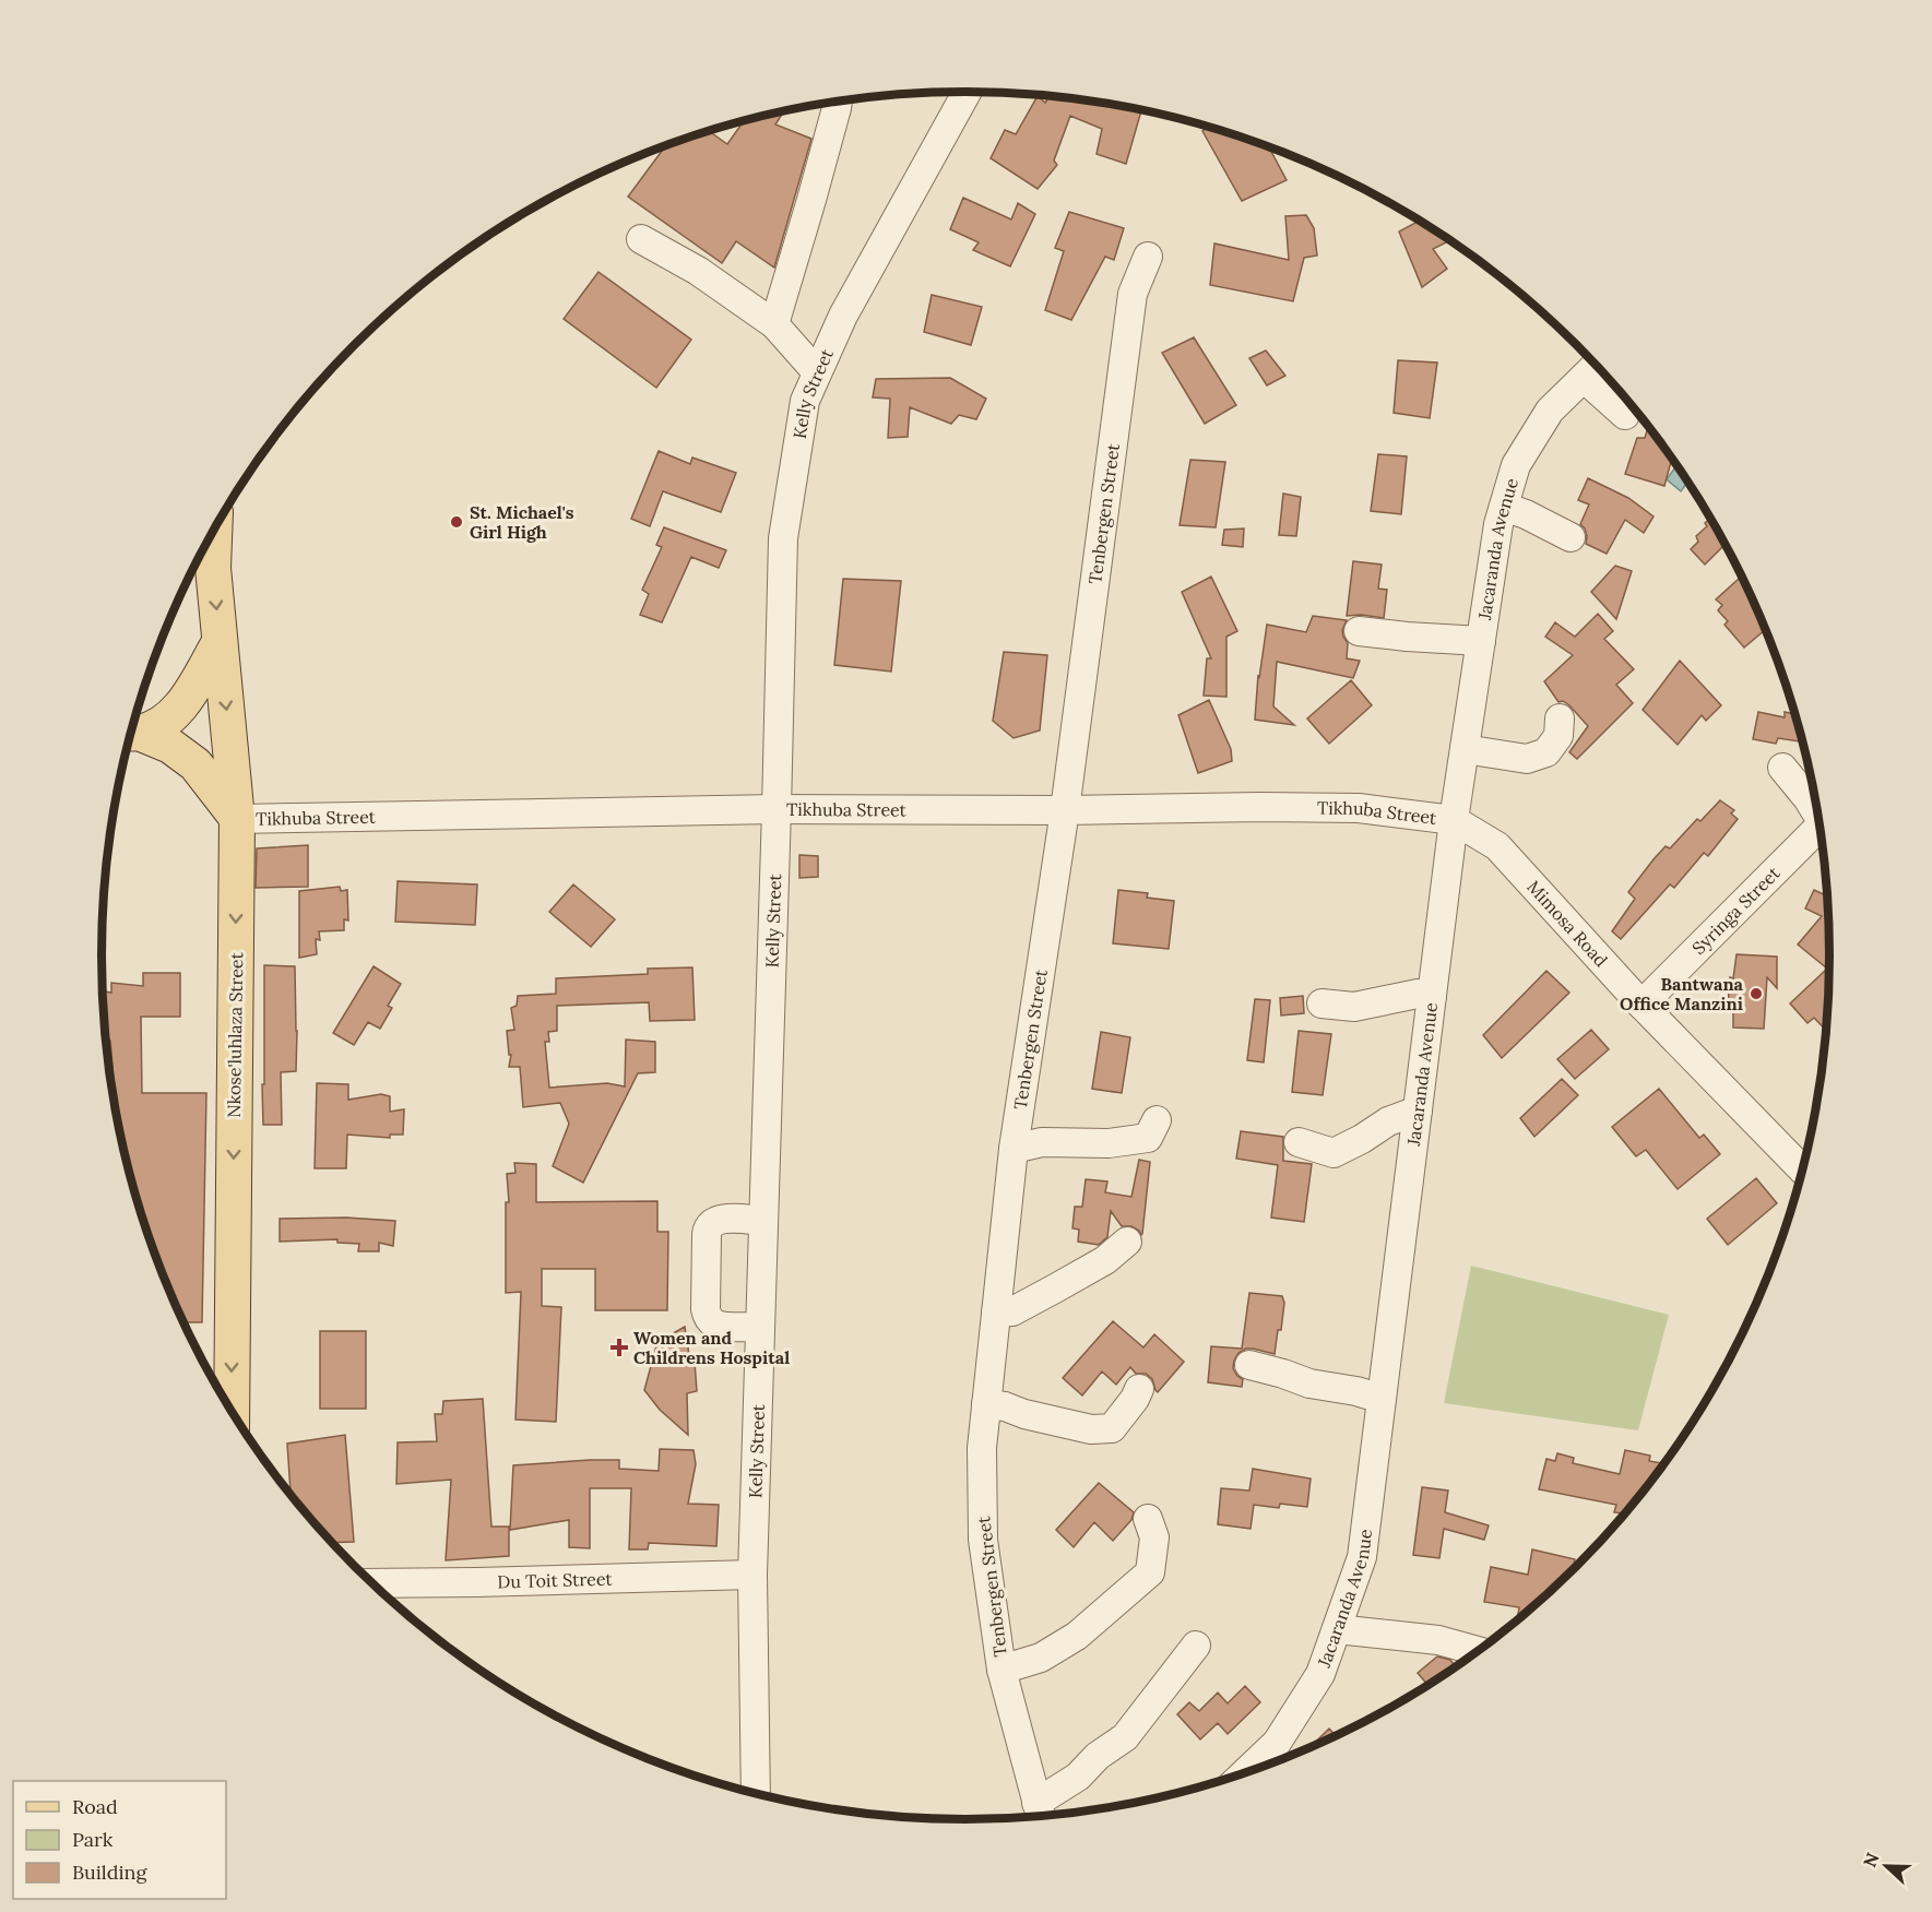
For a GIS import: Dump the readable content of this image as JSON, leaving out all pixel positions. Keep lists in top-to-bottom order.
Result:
{
  "streets": {
    "main road": ["Nkose'luhlaza Street"],
    "street": [
      "Kelly Street",
      "Tenbergen Street",
      "Jacaranda Avenue",
      "Tikhuba Street",
      "Syringa Street",
      "Mimosa Road",
      "Du Toit Street"
    ]
  },
  "crossings": [
    ["Kelly Street", "Tikhuba Street"],
    ["Kelly Street", "Du Toit Street"],
    ["Tenbergen Street", "Tikhuba Street"],
    ["Jacaranda Avenue", "Tikhuba Street"],
    ["Jacaranda Avenue", "Mimosa Road"],
    ["Tikhuba Street", "Mimosa Road"],
    ["Tikhuba Street", "Nkose'luhlaza Street"],
    ["Syringa Street", "Mimosa Road"]
  ],
  "one_way": ["Nkose'luhlaza Street"],
  "places": {
    "other": ["St. Michael's Girl High", "Bantwana Office Manzini"],
    "health": ["Women and Childrens Hospital"]
  },
  "legend": ["Road", "Park", "Building"],
  "north": "left"
}
